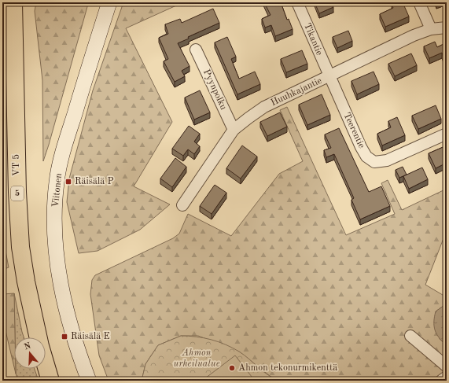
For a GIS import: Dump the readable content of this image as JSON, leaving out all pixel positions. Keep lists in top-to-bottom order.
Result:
{
  "streets": {
    "highway": ["VT 5", "5"],
    "main road": ["Viitonen"],
    "street": [
      "Tikantie",
      "Pyynpolku",
      "Huuhkajantie",
      "Teerentie"
    ]
  },
  "crossings": [
    ["Tikantie", "Huuhkajantie"],
    ["Tikantie", "Teerentie"],
    ["Pyynpolku", "Huuhkajantie"],
    ["Huuhkajantie", "Teerentie"]
  ],
  "parks": ["Ahmon urheilualue"],
  "places": {
    "transit": ["Räisälä P", "Räisälä E"],
    "other": ["Ahmon tekonurmikenttä"]
  },
  "north": "top"
}
